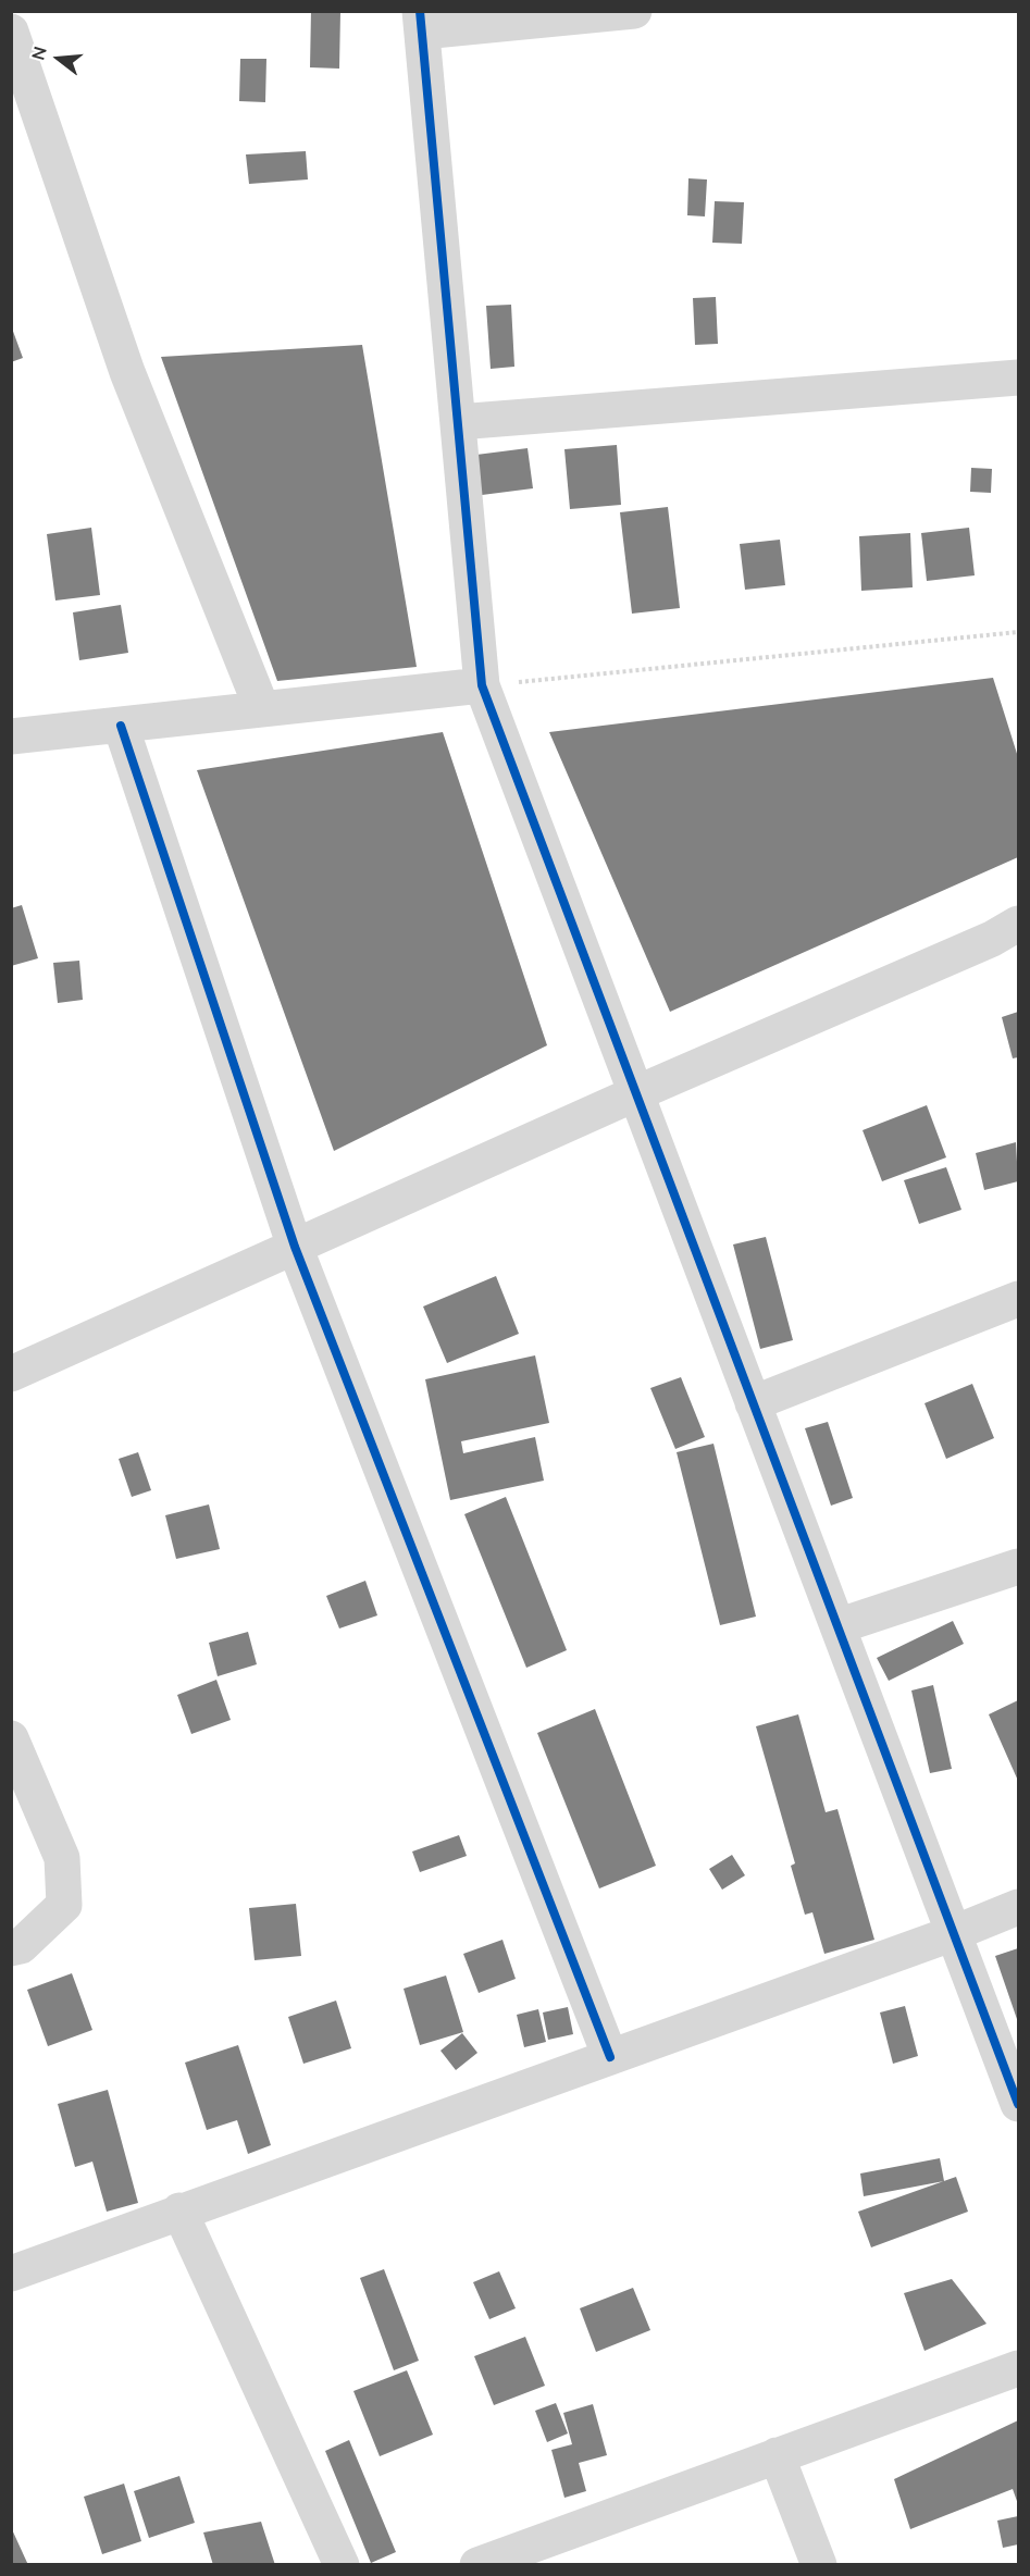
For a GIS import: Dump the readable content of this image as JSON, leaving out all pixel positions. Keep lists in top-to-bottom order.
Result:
{
  "north": "left"
}
